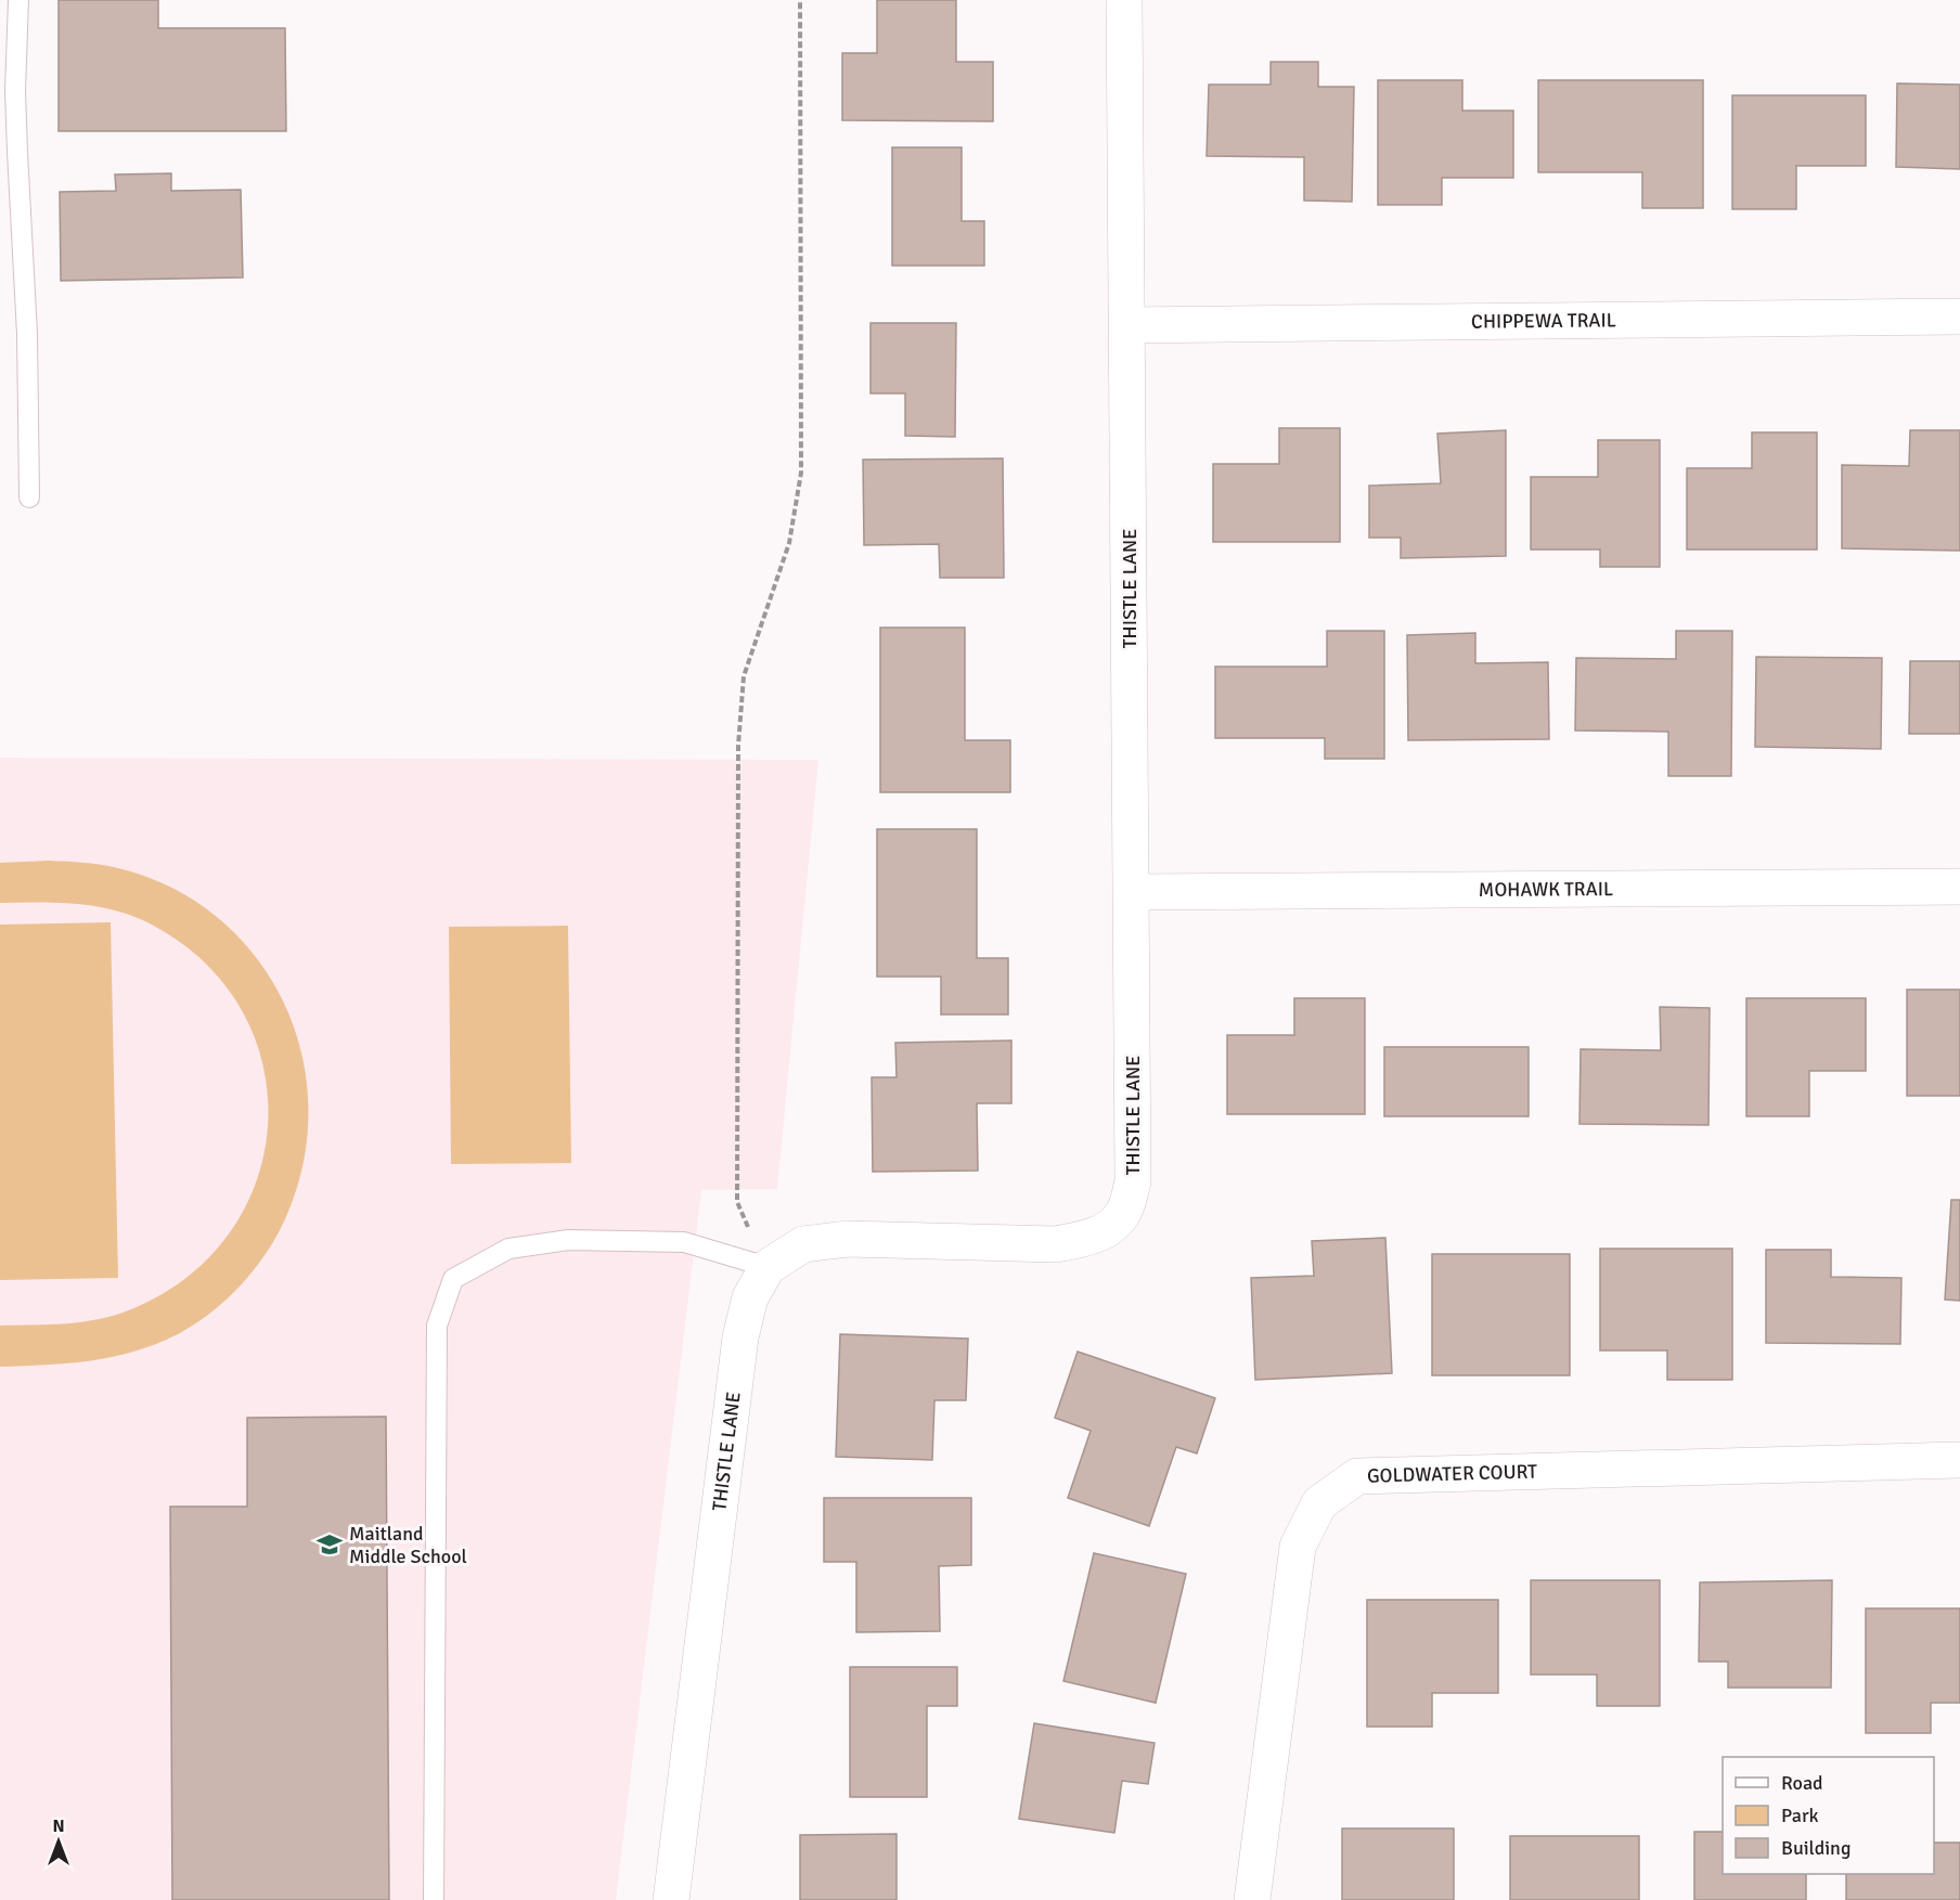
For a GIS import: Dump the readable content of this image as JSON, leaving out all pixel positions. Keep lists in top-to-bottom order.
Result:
{
  "streets": {
    "street": [
      "CHIPPEWA TRAIL",
      "THISTLE LANE",
      "MOHAWK TRAIL",
      "GOLDWATER COURT"
    ]
  },
  "crossings": [
    ["CHIPPEWA TRAIL", "THISTLE LANE"],
    ["THISTLE LANE", "MOHAWK TRAIL"]
  ],
  "places": {
    "school or university": ["Maitland Middle School"]
  },
  "legend": ["Road", "Park", "Building"],
  "north": "top"
}
